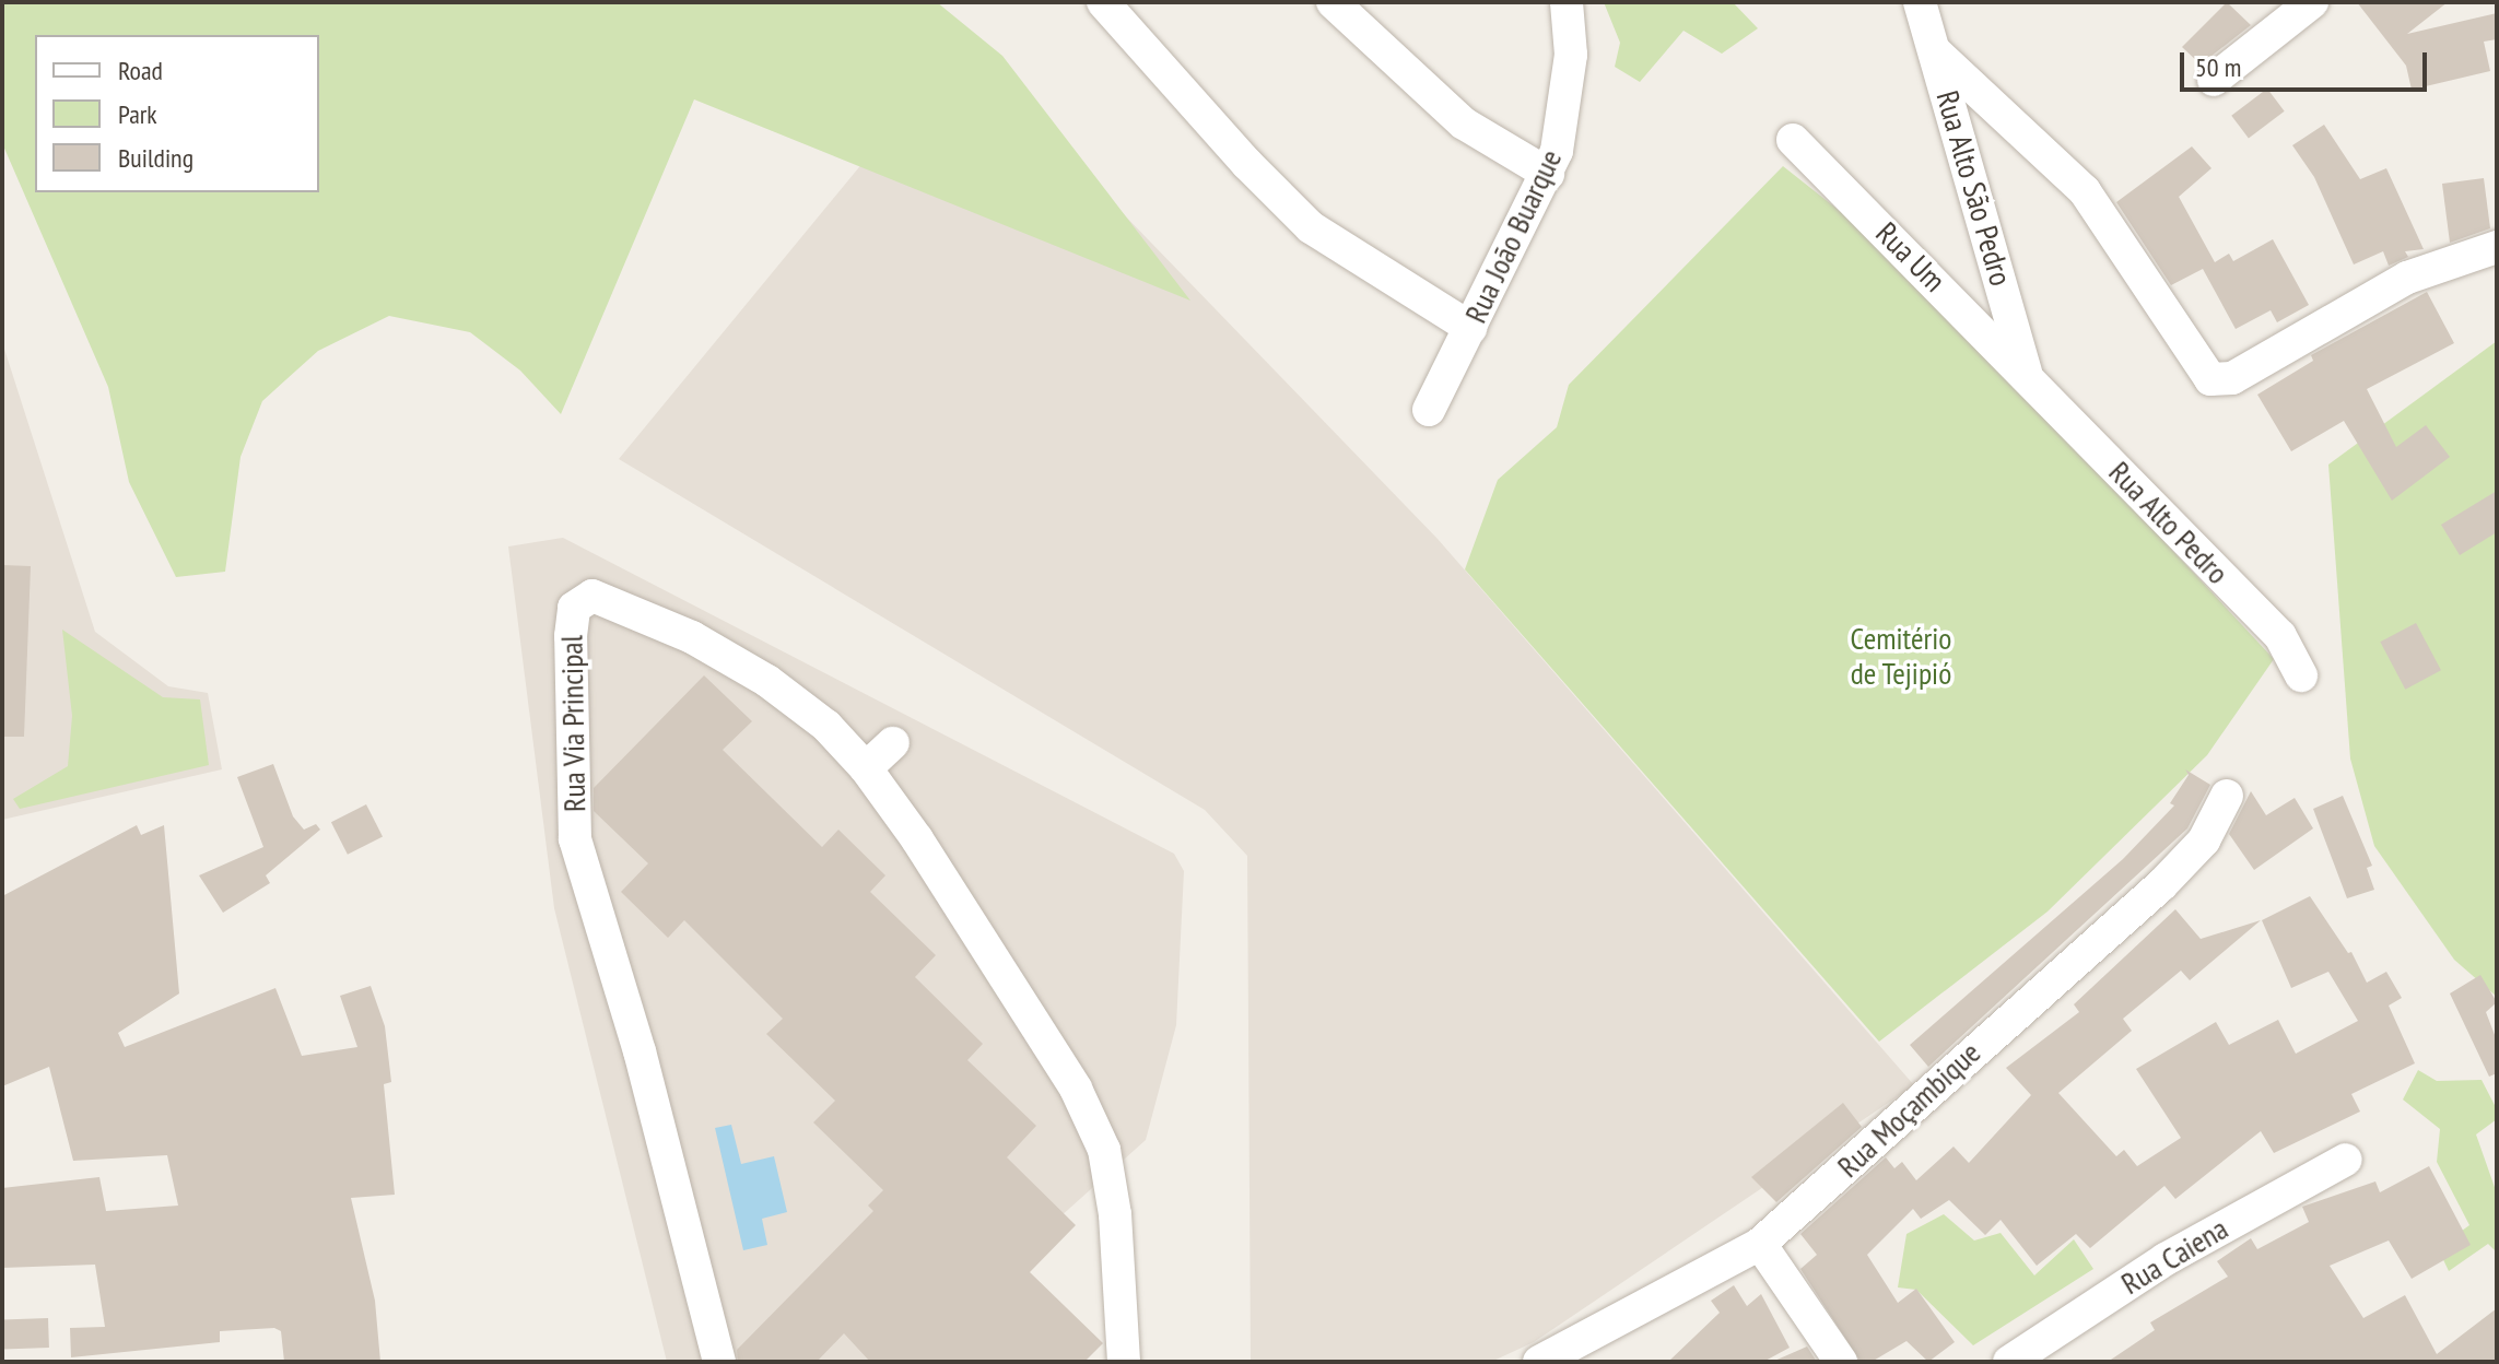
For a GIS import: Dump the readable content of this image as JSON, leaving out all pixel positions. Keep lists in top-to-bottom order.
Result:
{
  "streets": {
    "street": [
      "Rua Alto São Pedro",
      "Rua João Buarque",
      "Rua Um",
      "Rua Alto Pedro",
      "Rua Via Principal",
      "Rua Moçambique",
      "Rua Caiena"
    ]
  },
  "crossings": [
    ["Rua Alto São Pedro", "Rua Um"],
    ["Rua Alto São Pedro", "Rua Alto Pedro"],
    ["Rua Um", "Rua Alto Pedro"]
  ],
  "parks": ["Cemitério de Tejipió"],
  "legend": ["Road", "Park", "Building"],
  "scale_bar": "50 m"
}
